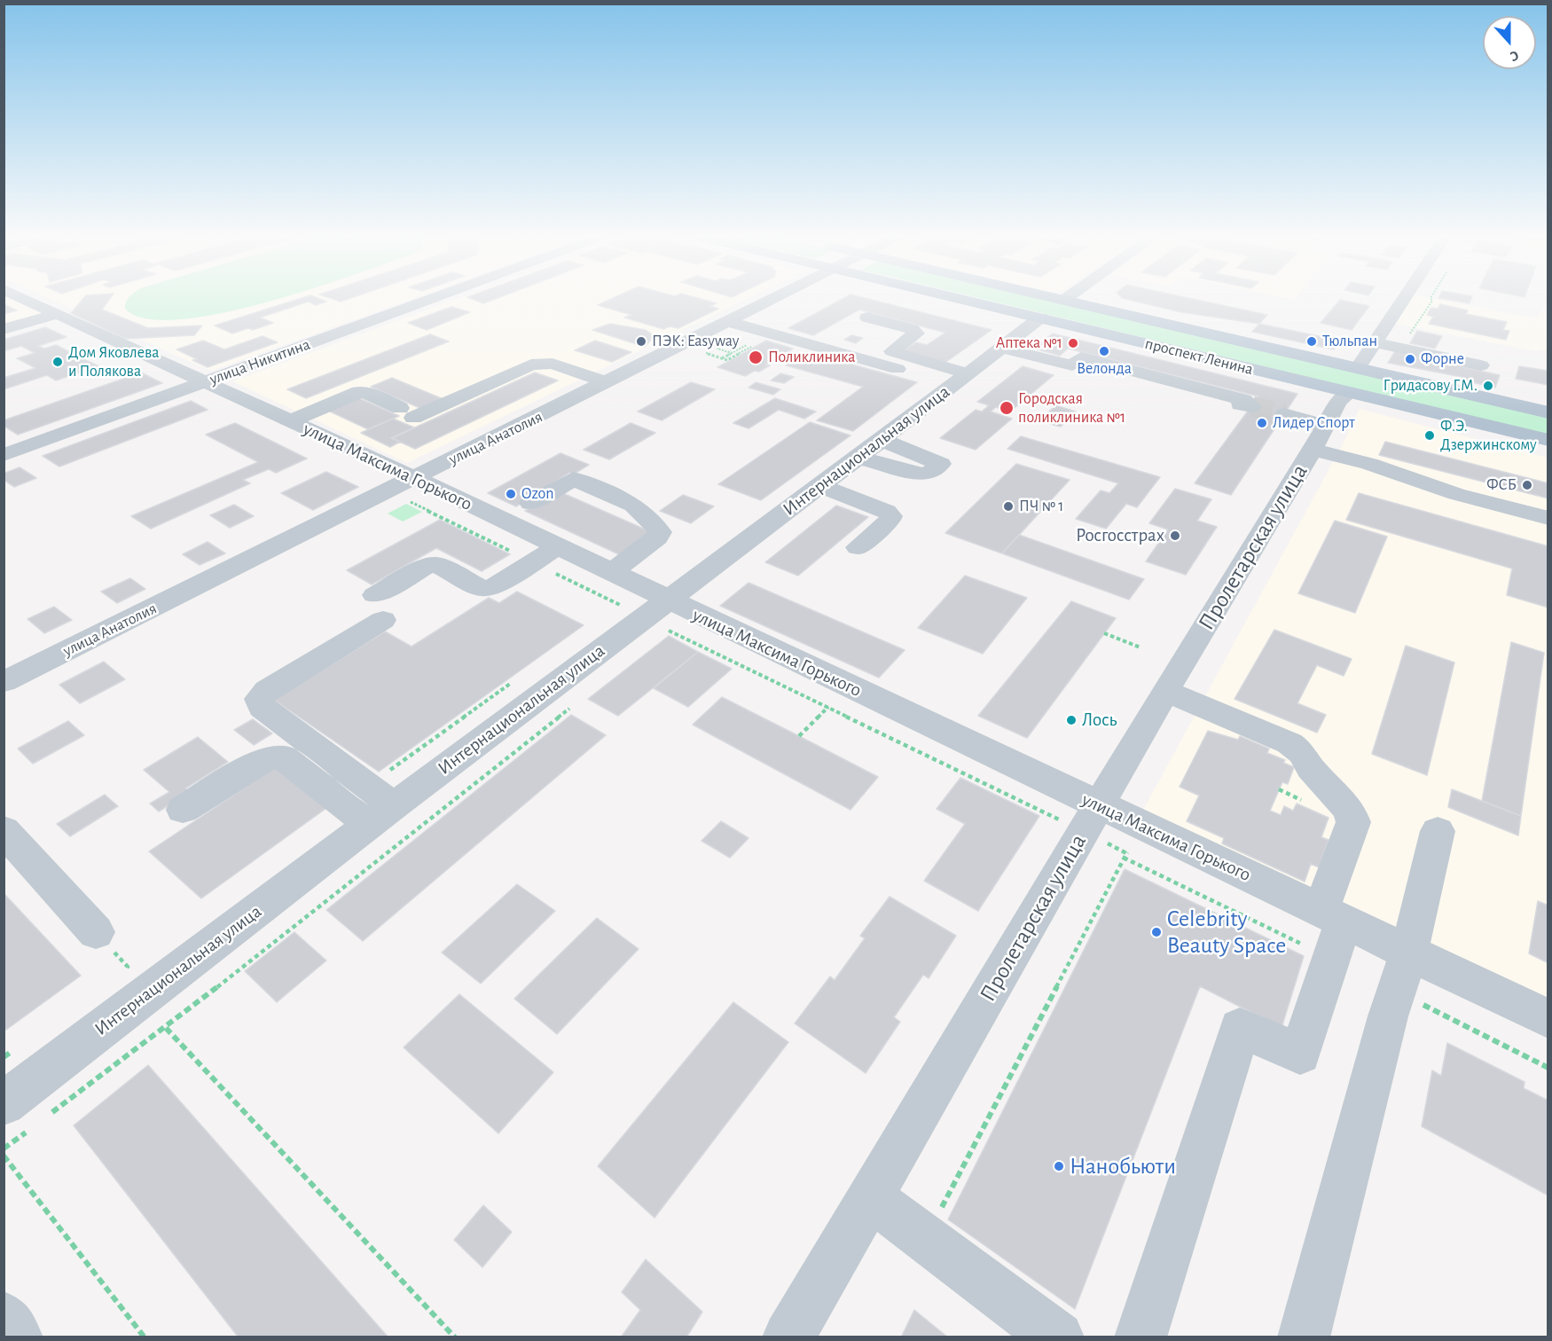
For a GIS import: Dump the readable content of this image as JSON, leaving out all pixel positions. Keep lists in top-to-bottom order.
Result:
{
  "streets": {
    "main road": ["проспект Ленина"],
    "street": [
      "улица Никитина",
      "улица Анатолия",
      "Интернациональная улица",
      "улица Максима Горького",
      "Пролетарская улица"
    ]
  },
  "crossings": [
    ["проспект Ленина", "Интернациональная улица"],
    ["проспект Ленина", "Пролетарская улица"],
    ["улица Никитина", "улица Максима Горького"],
    ["улица Анатолия", "улица Максима Горького"],
    ["Интернациональная улица", "улица Максима Горького"],
    ["улица Максима Горького", "Пролетарская улица"]
  ],
  "places": [
    "ПЭК: Easyway",
    "Тюльпан",
    "Аптека №1",
    "Велонда",
    "Поликлиника",
    "Форне",
    "Дом Яковлева и Полякова",
    "Гридасову Г.М.",
    "Городская поликлиника №1",
    "Лидер Спорт",
    "Ф.Э. Дзержинскому",
    "ФСБ",
    "Ozon",
    "ПЧ № 1",
    "Росгосстрах",
    "Лось",
    "Celebrity Beauty Space",
    "Нанобьюти"
  ],
  "north": "bottom"
}
